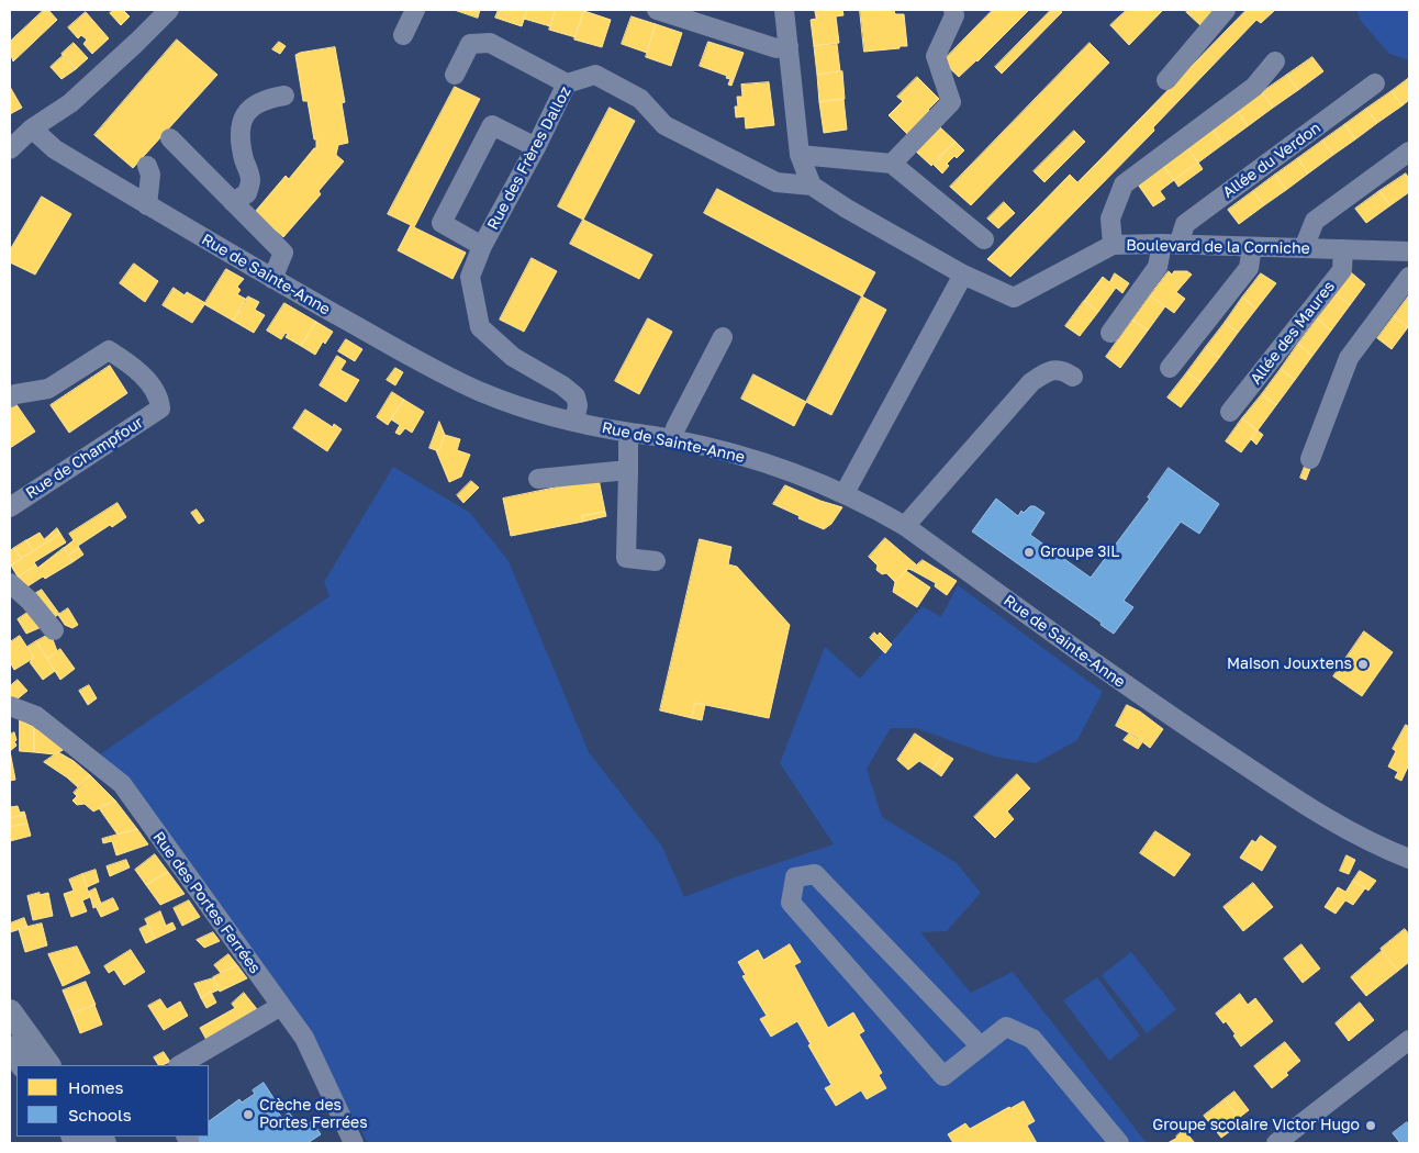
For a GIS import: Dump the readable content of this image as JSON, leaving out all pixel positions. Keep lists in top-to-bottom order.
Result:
{
  "streets": {
    "street": [
      "Rue des Frères Dalloz",
      "Allée du Verdon",
      "Boulevard de la Corniche",
      "Rue de Sainte-Anne",
      "Allée des Maures",
      "Rue de Champfour",
      "Rue des Portes Ferrées"
    ]
  },
  "crossings": [
    ["Rue des Frères Dalloz", "Rue de Sainte-Anne"],
    ["Allée du Verdon", "Boulevard de la Corniche"],
    ["Boulevard de la Corniche", "Allée des Maures"]
  ],
  "places": [
    "Groupe 3iL",
    "Maison Jouxtens",
    "Crèche des Portes Ferrées",
    "Groupe scolaire Victor Hugo"
  ],
  "legend": ["Homes", "Schools"]
}
